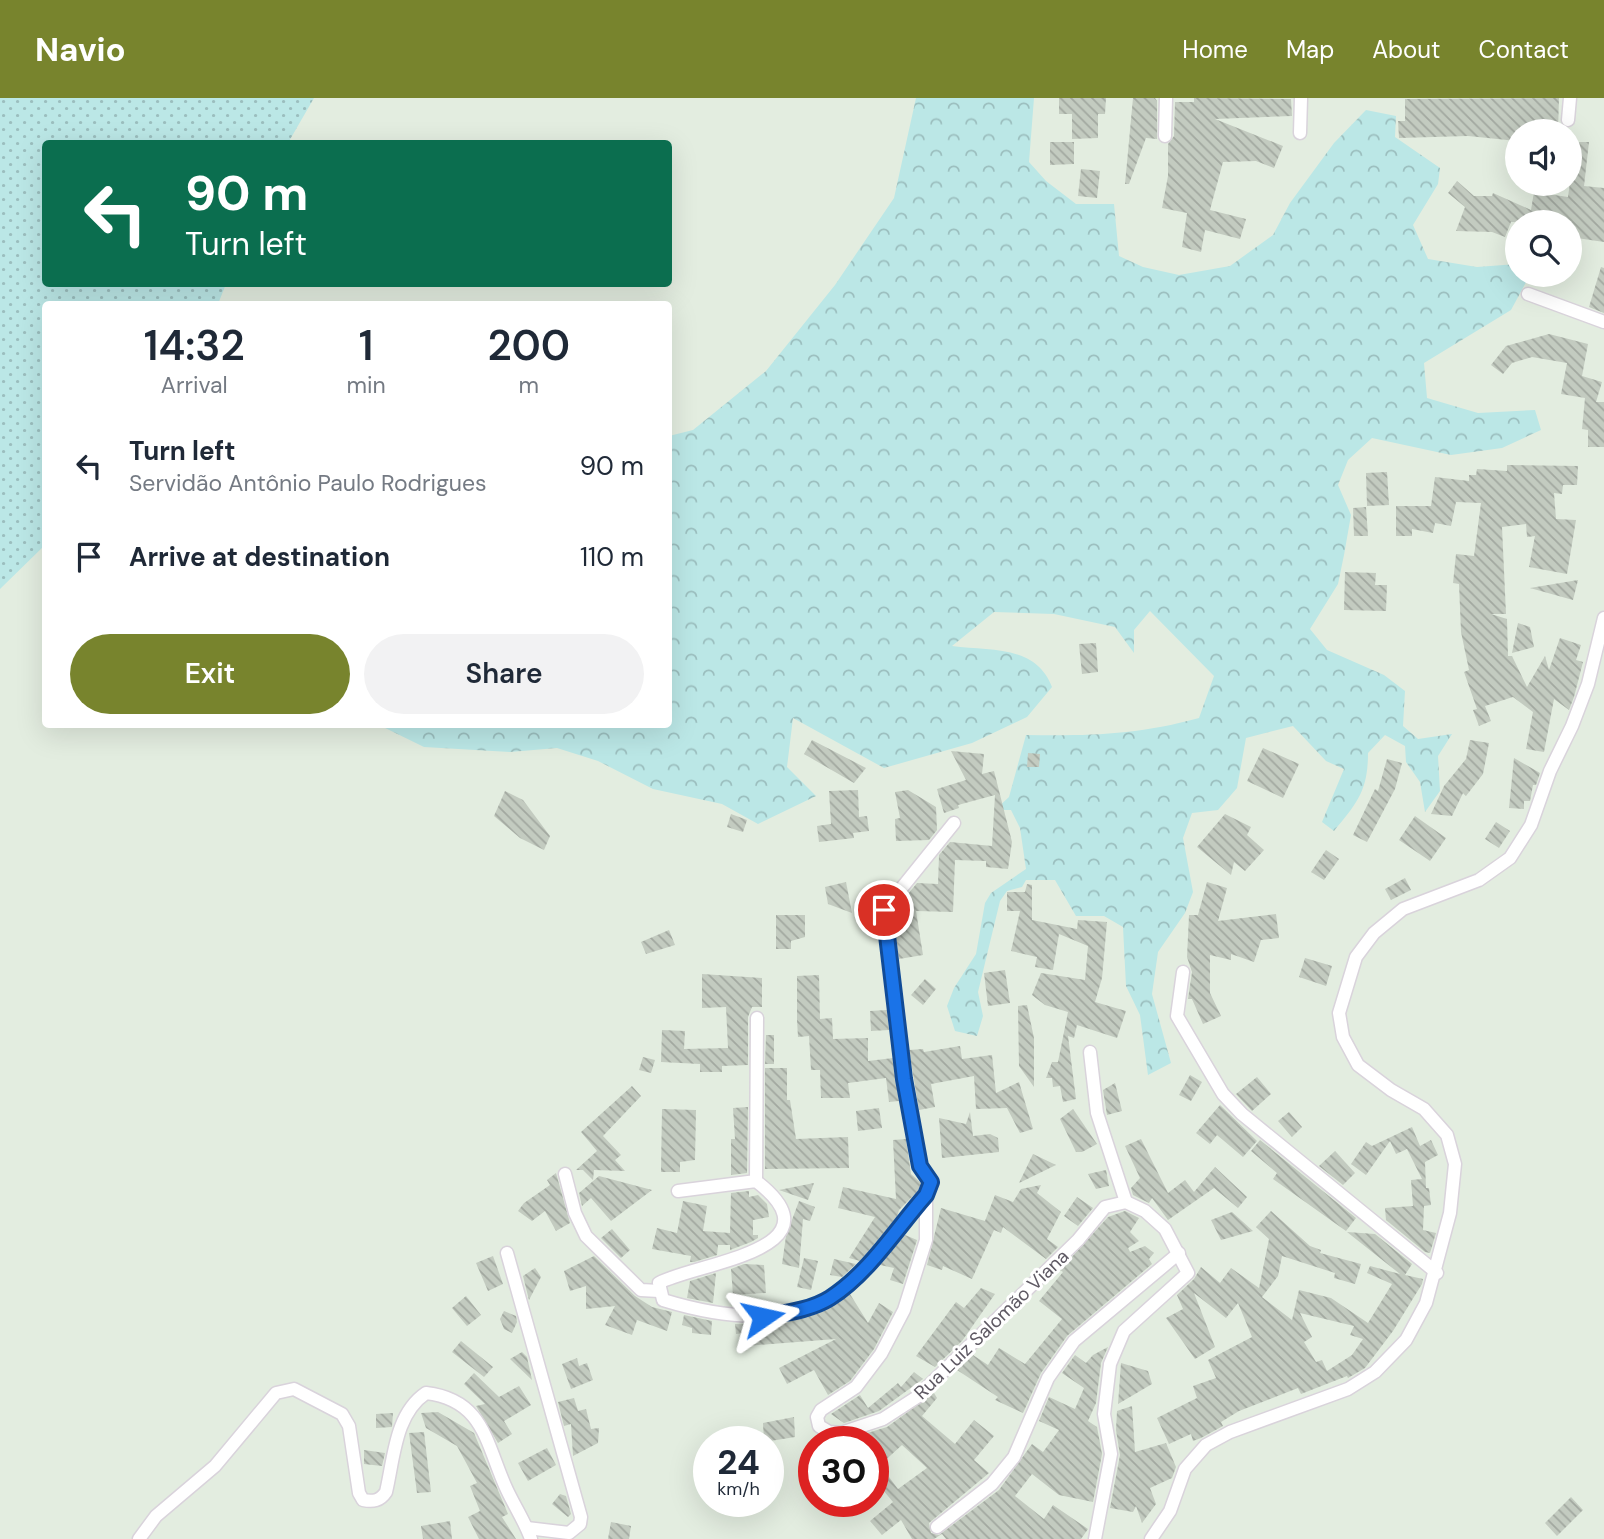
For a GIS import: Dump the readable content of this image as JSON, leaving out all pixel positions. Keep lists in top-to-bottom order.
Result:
{
  "streets": {
    "street": ["Rua Luiz Salomão Viana"]
  },
  "page": {
    "header": "Navio",
    "nav": [
      "Home",
      "Map",
      "About",
      "Contact"
    ],
    "turn": ["90 m", "Turn left"],
    "eta": [
      "14:32",
      "Arrival",
      "1",
      "min",
      "200",
      "m"
    ],
    "list": [
      {
        "name": "Turn left",
        "note": "Servidão Antônio Paulo Rodrigues",
        "value": "90 m"
      },
      {
        "name": "Arrive at destination",
        "value": "110 m"
      }
    ],
    "buttons": ["Exit", "Share"],
    "speed": "24 km/h",
    "limit": "30"
  }
}
